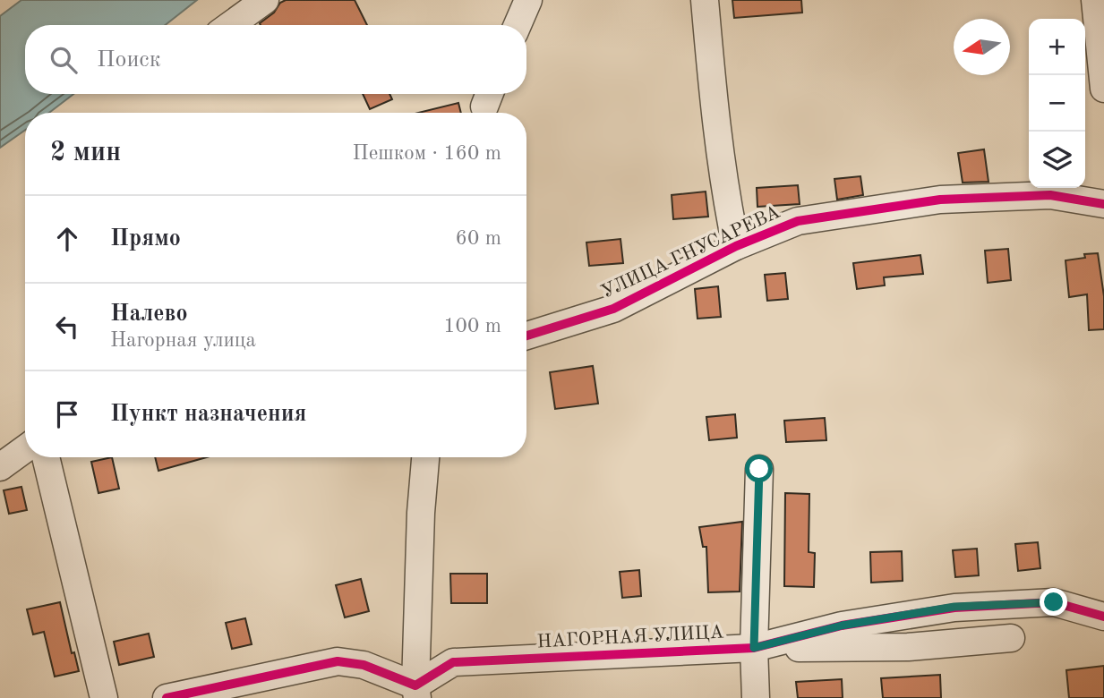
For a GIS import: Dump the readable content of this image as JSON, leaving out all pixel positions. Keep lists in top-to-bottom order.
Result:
{
  "streets": {
    "street": ["УЛИЦА ГНУСАРЕВА", "НАГОРНАЯ УЛИЦА"]
  },
  "north": "left",
  "page": {
    "map_buttons": ["+", "−"],
    "search": "Поиск",
    "heading": ["2 мин", "Пешком · 160 m"],
    "list": [
      ["Прямо", "60 m"],
      ["Налево", "Нагорная улица", "100 m"],
      "Пункт назначения"
    ]
  }
}
